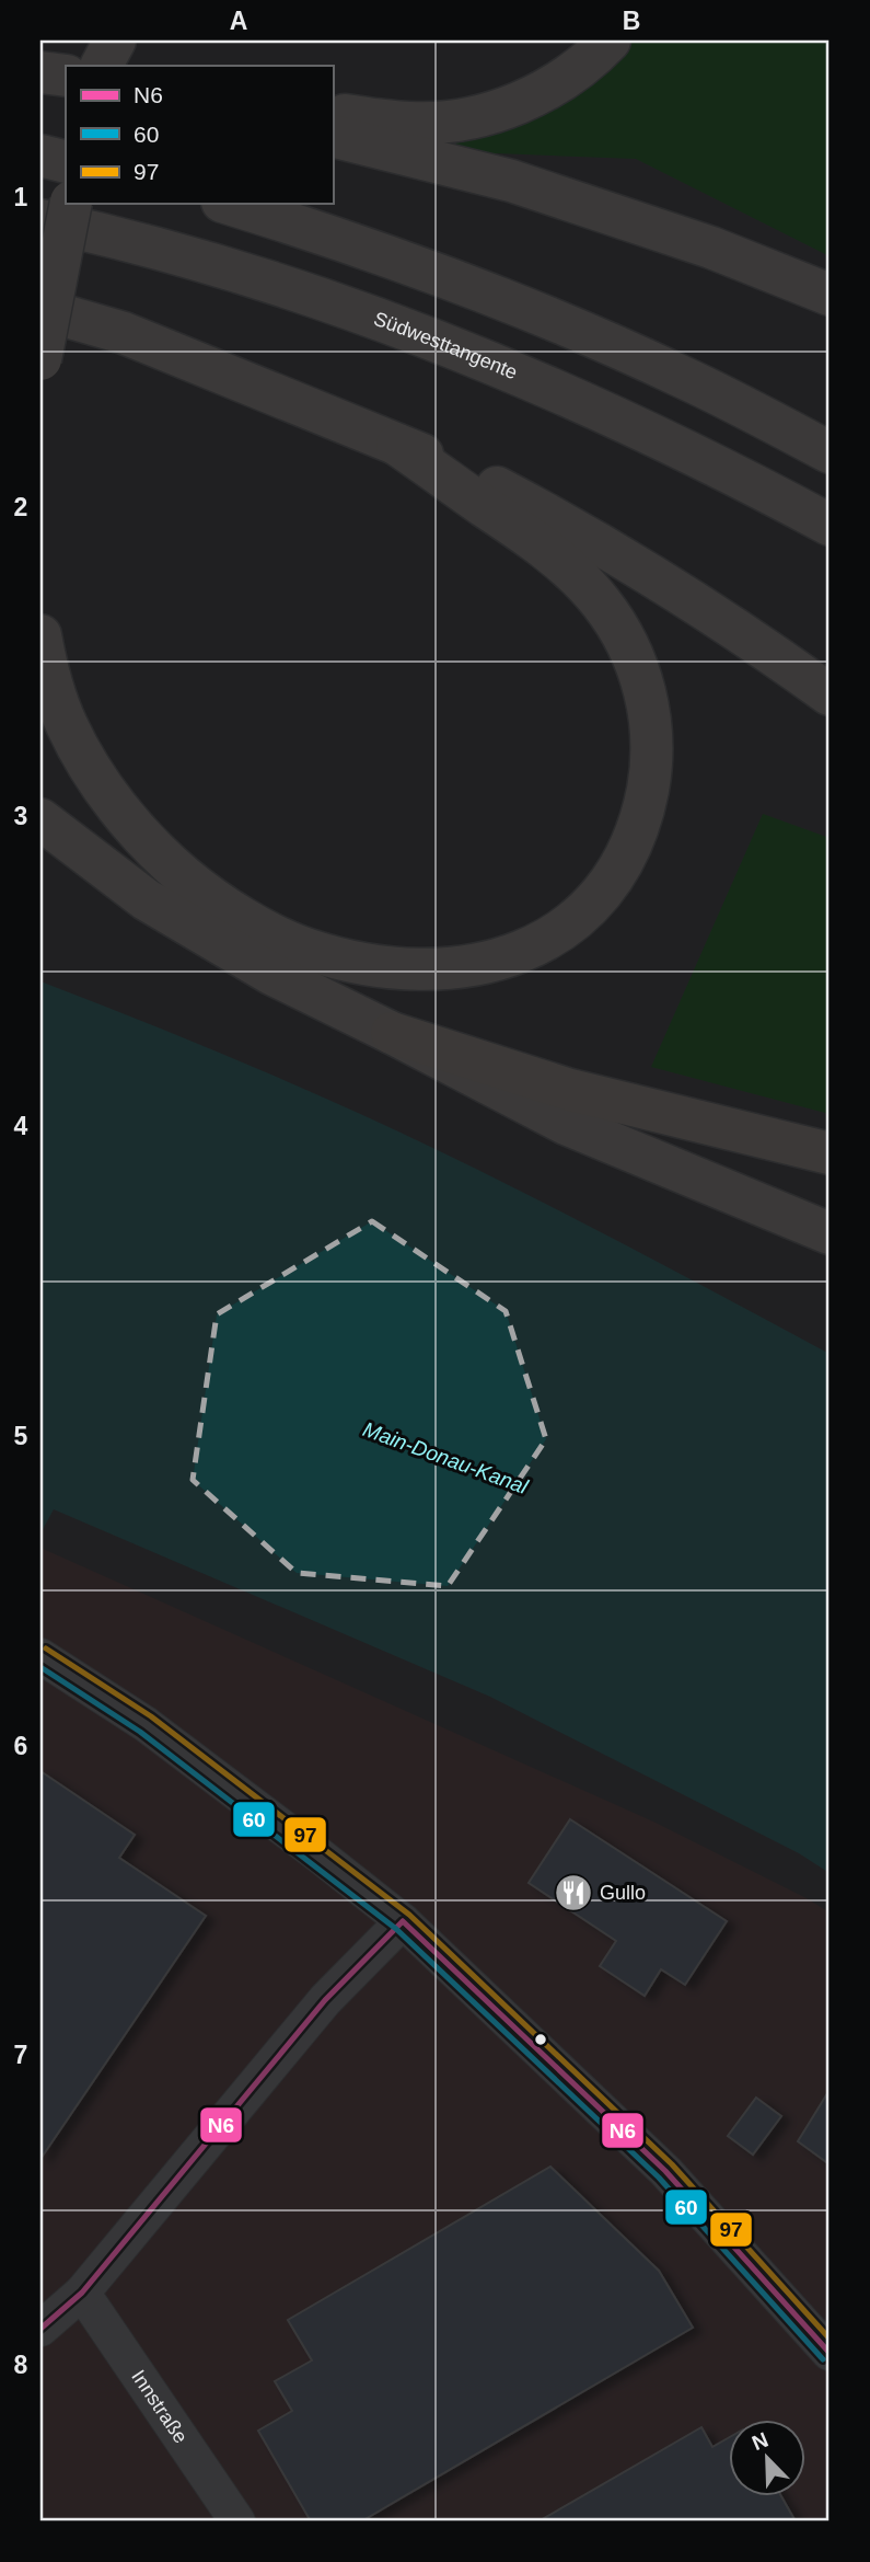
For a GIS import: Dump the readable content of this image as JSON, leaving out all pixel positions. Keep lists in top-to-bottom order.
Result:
{
  "streets": {
    "highway": ["Südwesttangente"],
    "street": ["Innstraße"]
  },
  "water": ["Main-Donau-Kanal"],
  "places": {
    "restaurant": ["Gullo"]
  },
  "lines": ["transit line 97", "transit line 60", "transit line N6"],
  "legend": ["N6", "60", "97"],
  "north": "top left",
  "grid": {
    "columns": ["A", "B"],
    "rows": [
      "1",
      "2",
      "3",
      "4",
      "5",
      "6",
      "7",
      "8"
    ]
  }
}
